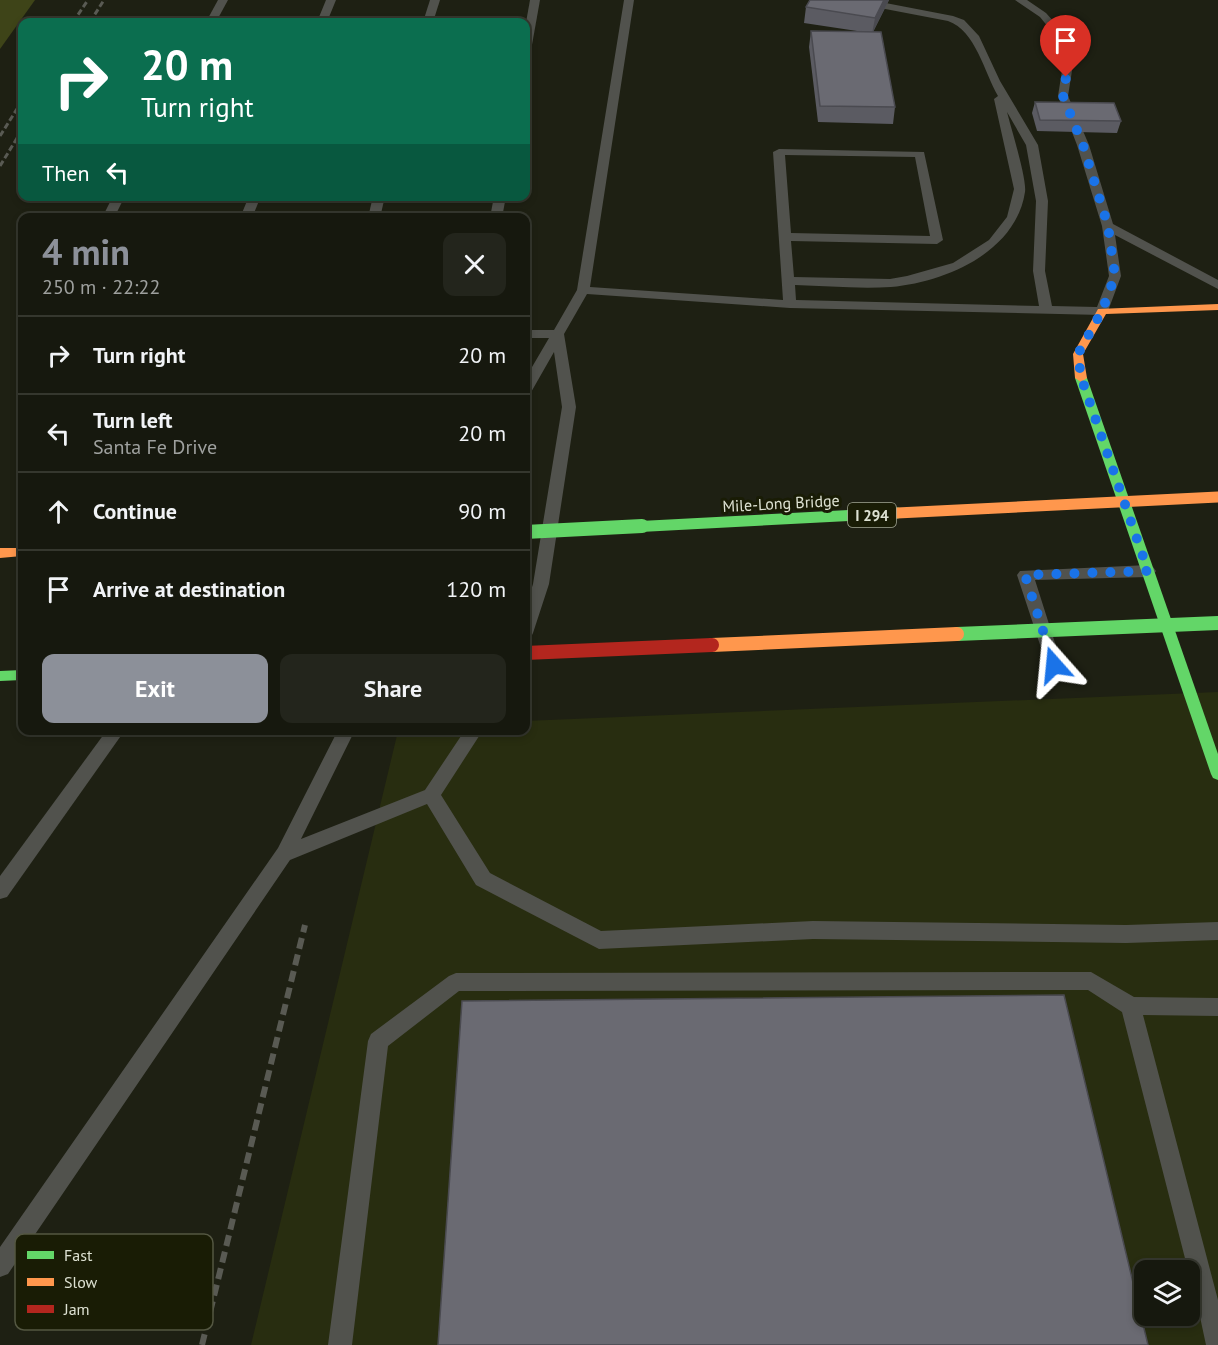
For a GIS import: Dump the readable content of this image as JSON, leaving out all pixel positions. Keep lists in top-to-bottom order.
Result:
{
  "streets": {
    "main road": ["Mile-Long Bridge", "I 294"]
  },
  "legend": ["Fast", "Slow", "Jam"],
  "page": {
    "turn": ["20 m", "Turn right"],
    "then": "Then",
    "heading": ["4 min", "250 m · 22:22"],
    "list": [
      {
        "name": "Turn right",
        "value": "20 m"
      },
      {
        "name": "Turn left",
        "note": "Santa Fe Drive",
        "value": "20 m"
      },
      {
        "name": "Continue",
        "value": "90 m"
      },
      {
        "name": "Arrive at destination",
        "value": "120 m"
      }
    ],
    "buttons": ["Exit", "Share"]
  }
}
